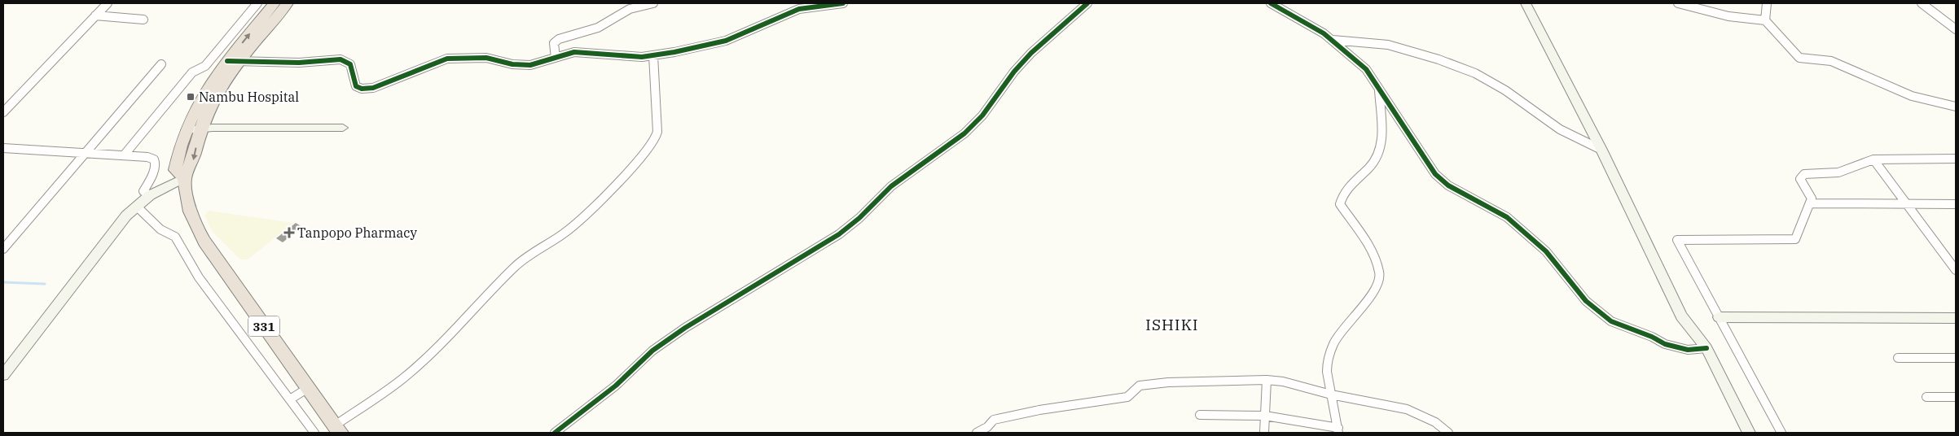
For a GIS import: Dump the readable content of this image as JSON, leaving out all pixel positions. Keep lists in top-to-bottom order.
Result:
{
  "streets": {
    "highway": ["331"]
  },
  "districts": ["ISHIKI"],
  "places": {
    "transit": ["Nambu Hospital"],
    "health": ["Tanpopo Pharmacy"]
  }
}
